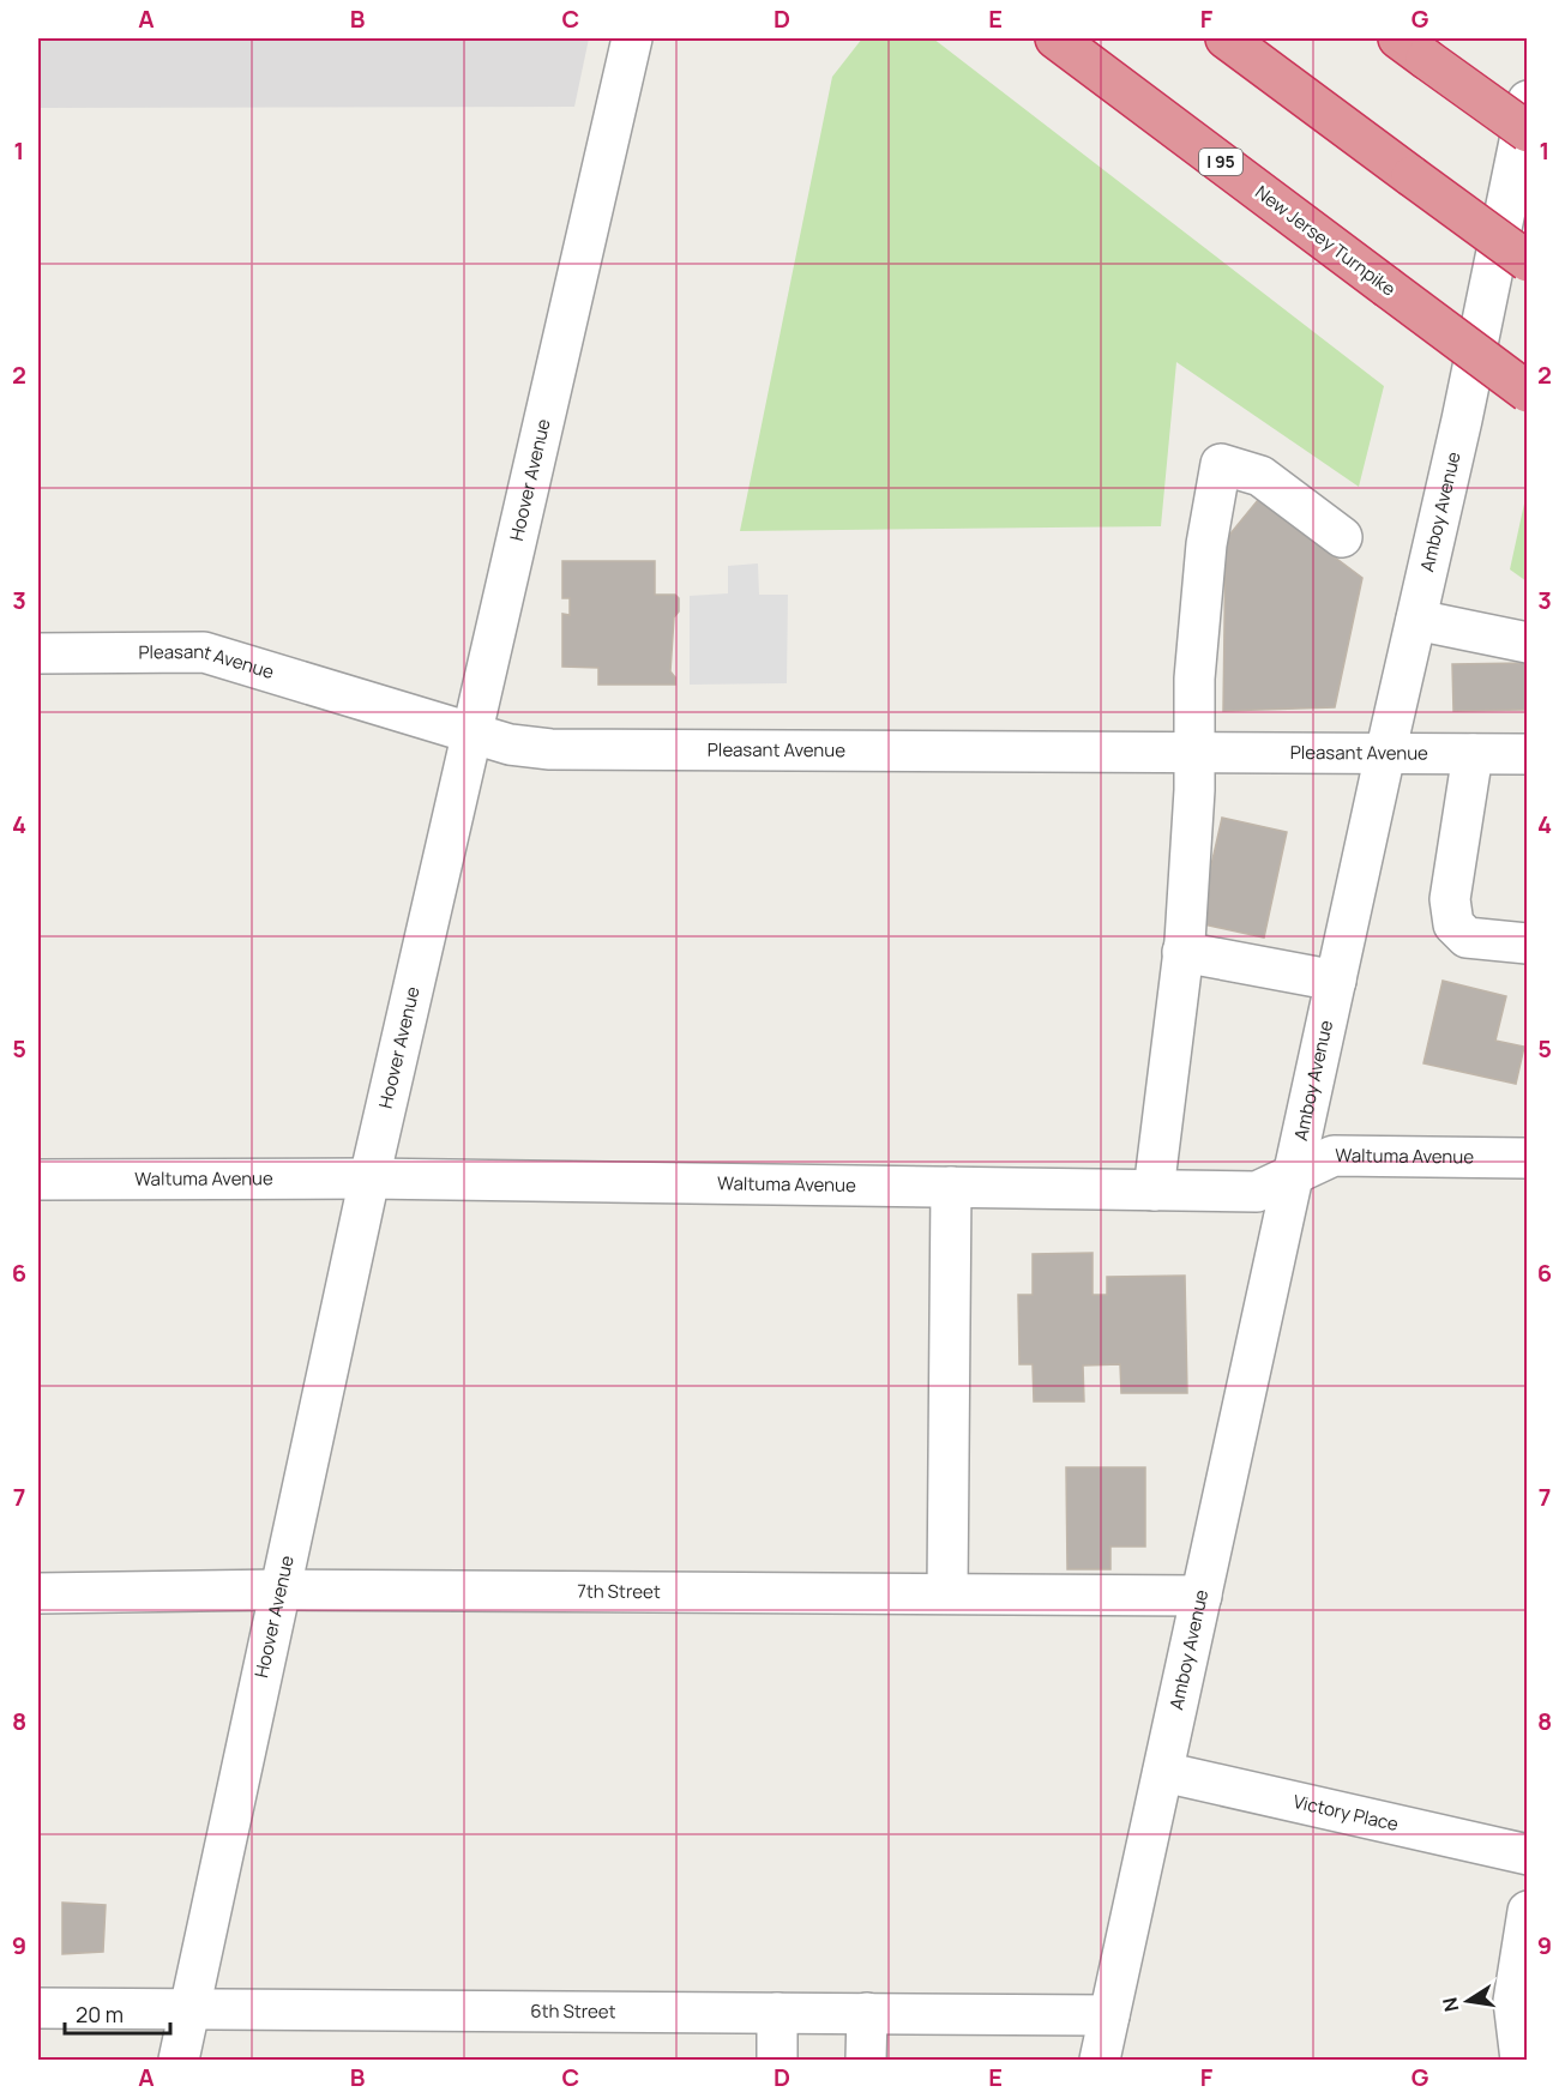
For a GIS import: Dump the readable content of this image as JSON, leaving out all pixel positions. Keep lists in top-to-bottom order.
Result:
{
  "streets": {
    "highway": ["I 95", "New Jersey Turnpike"],
    "street": [
      "Hoover Avenue",
      "Amboy Avenue",
      "Pleasant Avenue",
      "Waltuma Avenue",
      "7th Street",
      "Victory Place",
      "6th Street"
    ]
  },
  "crossings": [
    ["Hoover Avenue", "Pleasant Avenue"],
    ["Hoover Avenue", "Waltuma Avenue"],
    ["Hoover Avenue", "7th Street"],
    ["Hoover Avenue", "6th Street"],
    ["Amboy Avenue", "Pleasant Avenue"],
    ["Amboy Avenue", "Waltuma Avenue"],
    ["Amboy Avenue", "7th Street"],
    ["Amboy Avenue", "Victory Place"],
    ["Amboy Avenue", "6th Street"]
  ],
  "scale_bar": "20 m",
  "north": "left",
  "grid": {
    "columns": [
      "A",
      "B",
      "C",
      "D",
      "E",
      "F",
      "G"
    ],
    "rows": [
      "1",
      "2",
      "3",
      "4",
      "5",
      "6",
      "7",
      "8",
      "9"
    ]
  }
}
